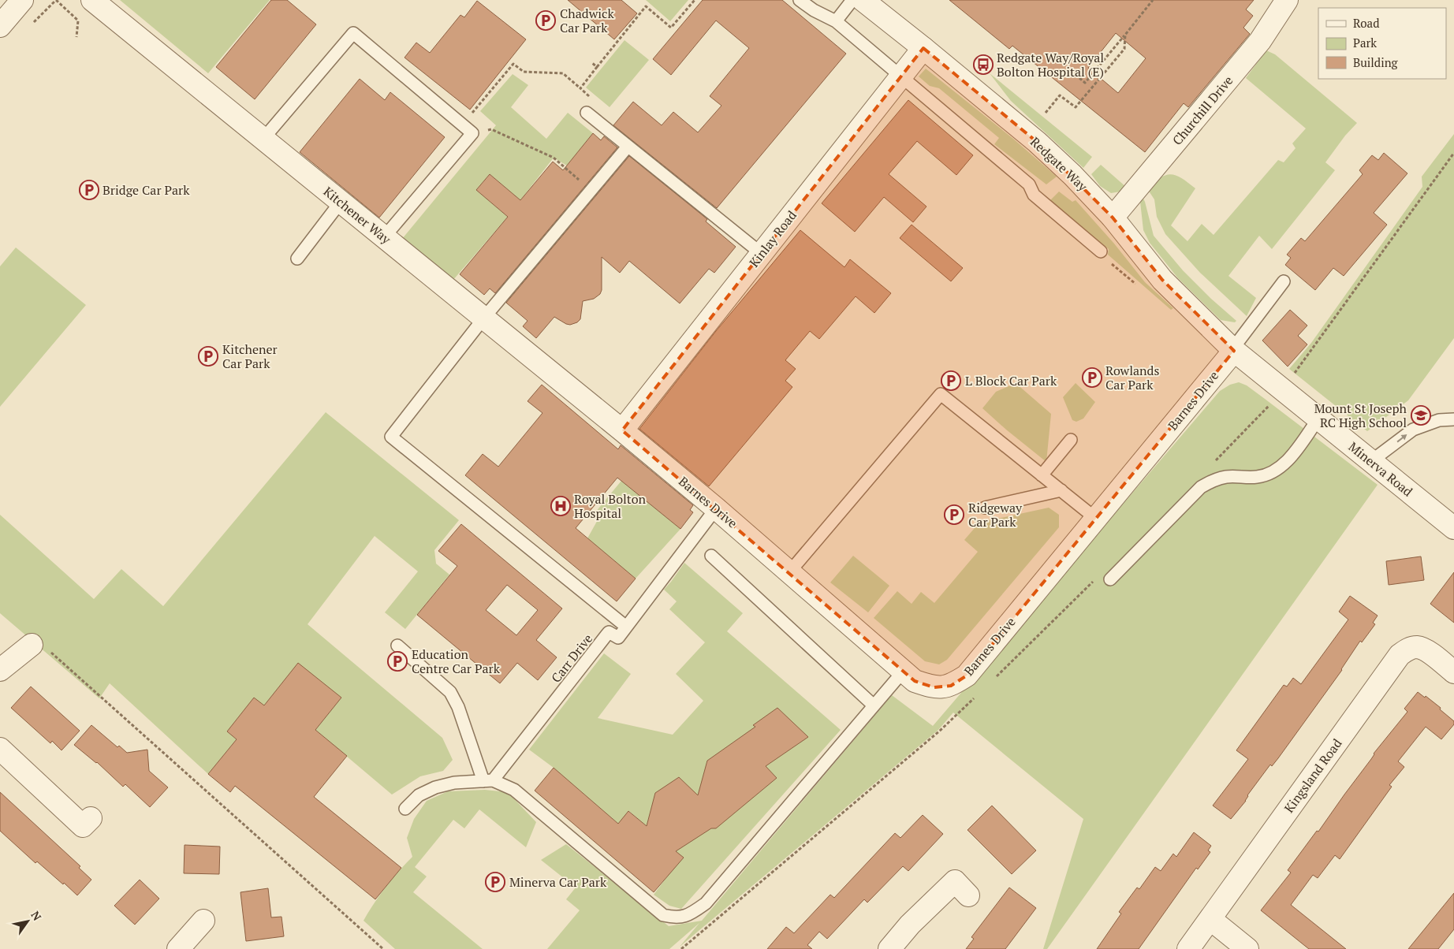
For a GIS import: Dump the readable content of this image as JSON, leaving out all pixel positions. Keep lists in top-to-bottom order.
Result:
{
  "streets": {
    "street": [
      "Churchill Drive",
      "Redgate Way",
      "Kitchener Way",
      "Kinlay Road",
      "Barnes Drive",
      "Minerva Road",
      "Kingsland Road"
    ],
    "lane": ["Carr Drive"]
  },
  "crossings": [
    ["Churchill Drive", "Redgate Way"],
    ["Redgate Way", "Kinlay Road"],
    ["Redgate Way", "Barnes Drive"],
    ["Redgate Way", "Minerva Road"],
    ["Kitchener Way", "Kinlay Road"],
    ["Kitchener Way", "Barnes Drive"],
    ["Kinlay Road", "Barnes Drive"],
    ["Barnes Drive", "Minerva Road"],
    ["Barnes Drive", "Carr Drive"]
  ],
  "places": {
    "parking": [
      "Chadwick Car Park",
      "Bridge Car Park",
      "Kitchener Car Park",
      "Rowlands Car Park",
      "L Block Car Park",
      "Ridgeway Car Park",
      "Education Centre Car Park",
      "Minerva Car Park"
    ],
    "bus stop": ["Redgate Way/Royal Bolton Hospital (E)"],
    "school or university": ["Mount St Joseph RC High School"],
    "hospital": ["Royal Bolton Hospital"]
  },
  "legend": ["Road", "Park", "Building"],
  "north": "top right"
}
